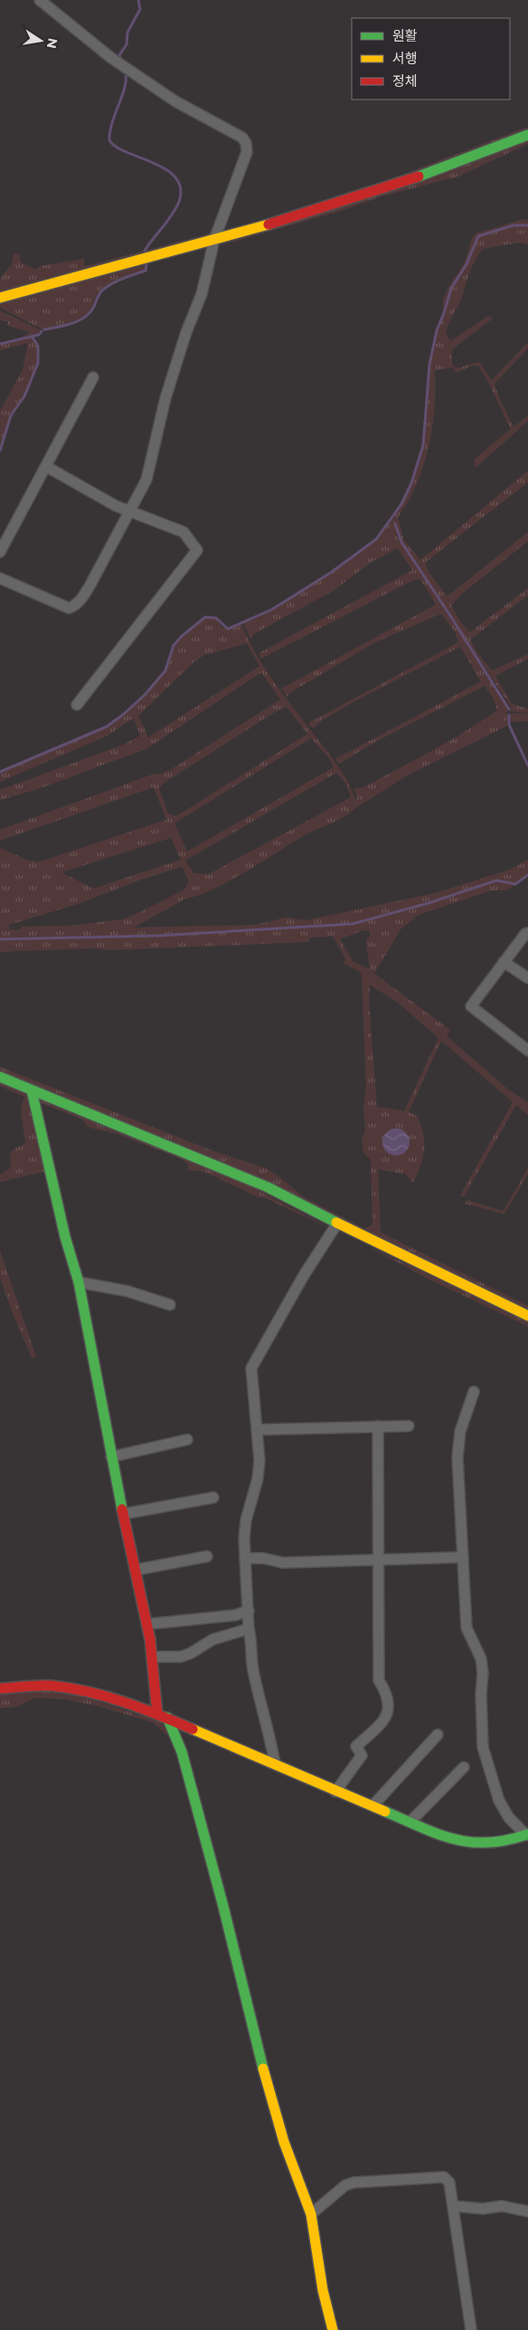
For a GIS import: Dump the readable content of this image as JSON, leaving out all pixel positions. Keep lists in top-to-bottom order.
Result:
{
  "legend": ["원활", "서행", "정체"],
  "north": "right"
}
